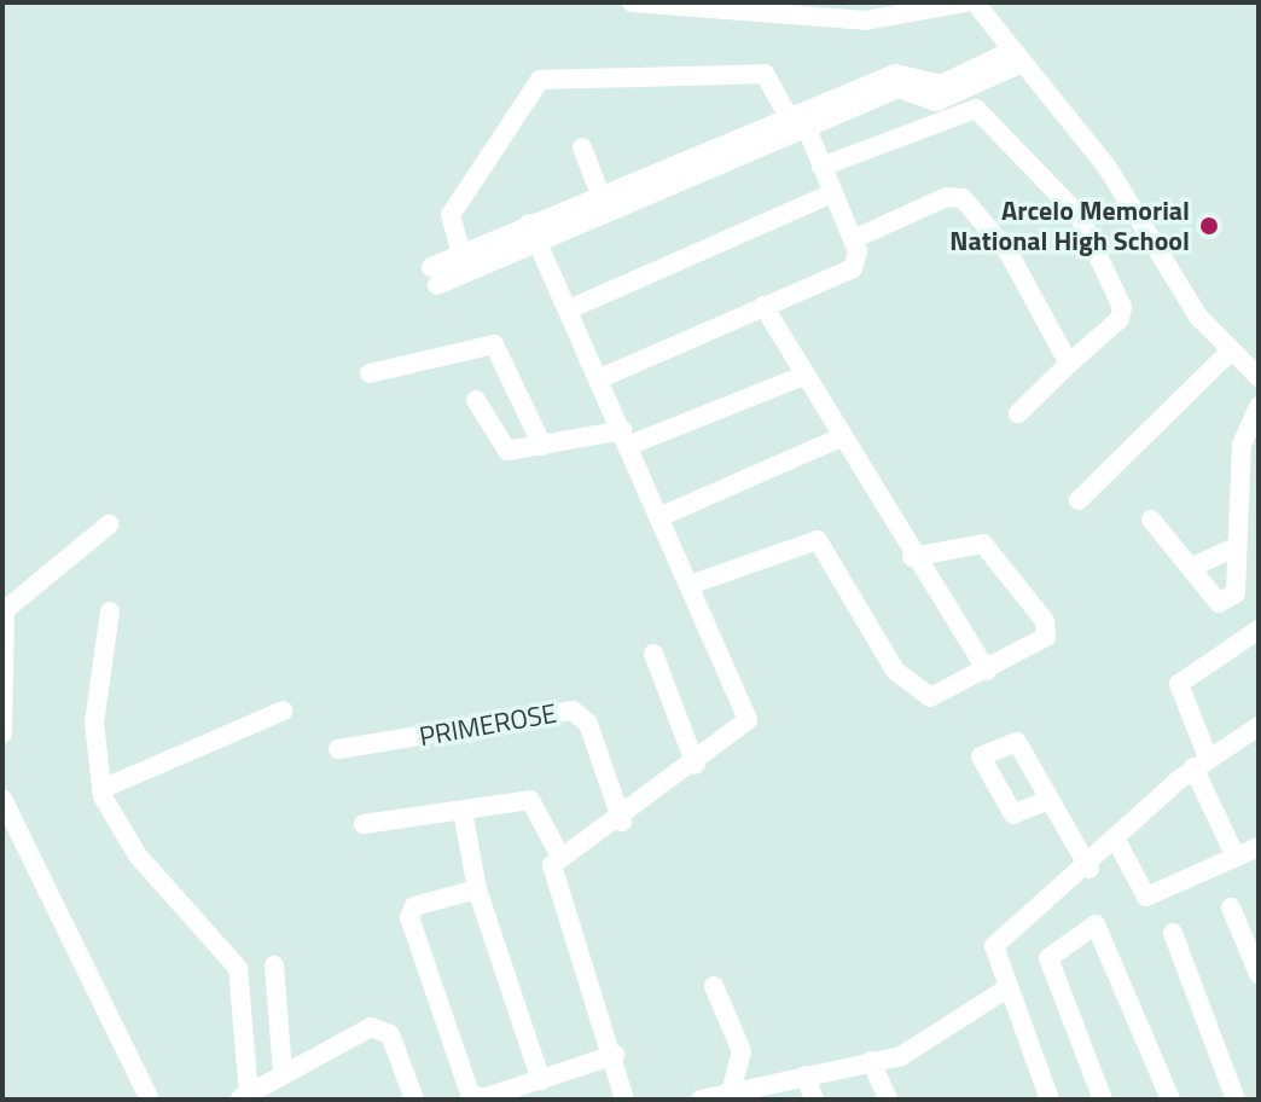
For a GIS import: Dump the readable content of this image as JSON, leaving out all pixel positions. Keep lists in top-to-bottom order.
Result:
{
  "streets": {
    "street": ["PRIMEROSE"]
  },
  "places": ["Arcelo Memorial National High School"]
}
